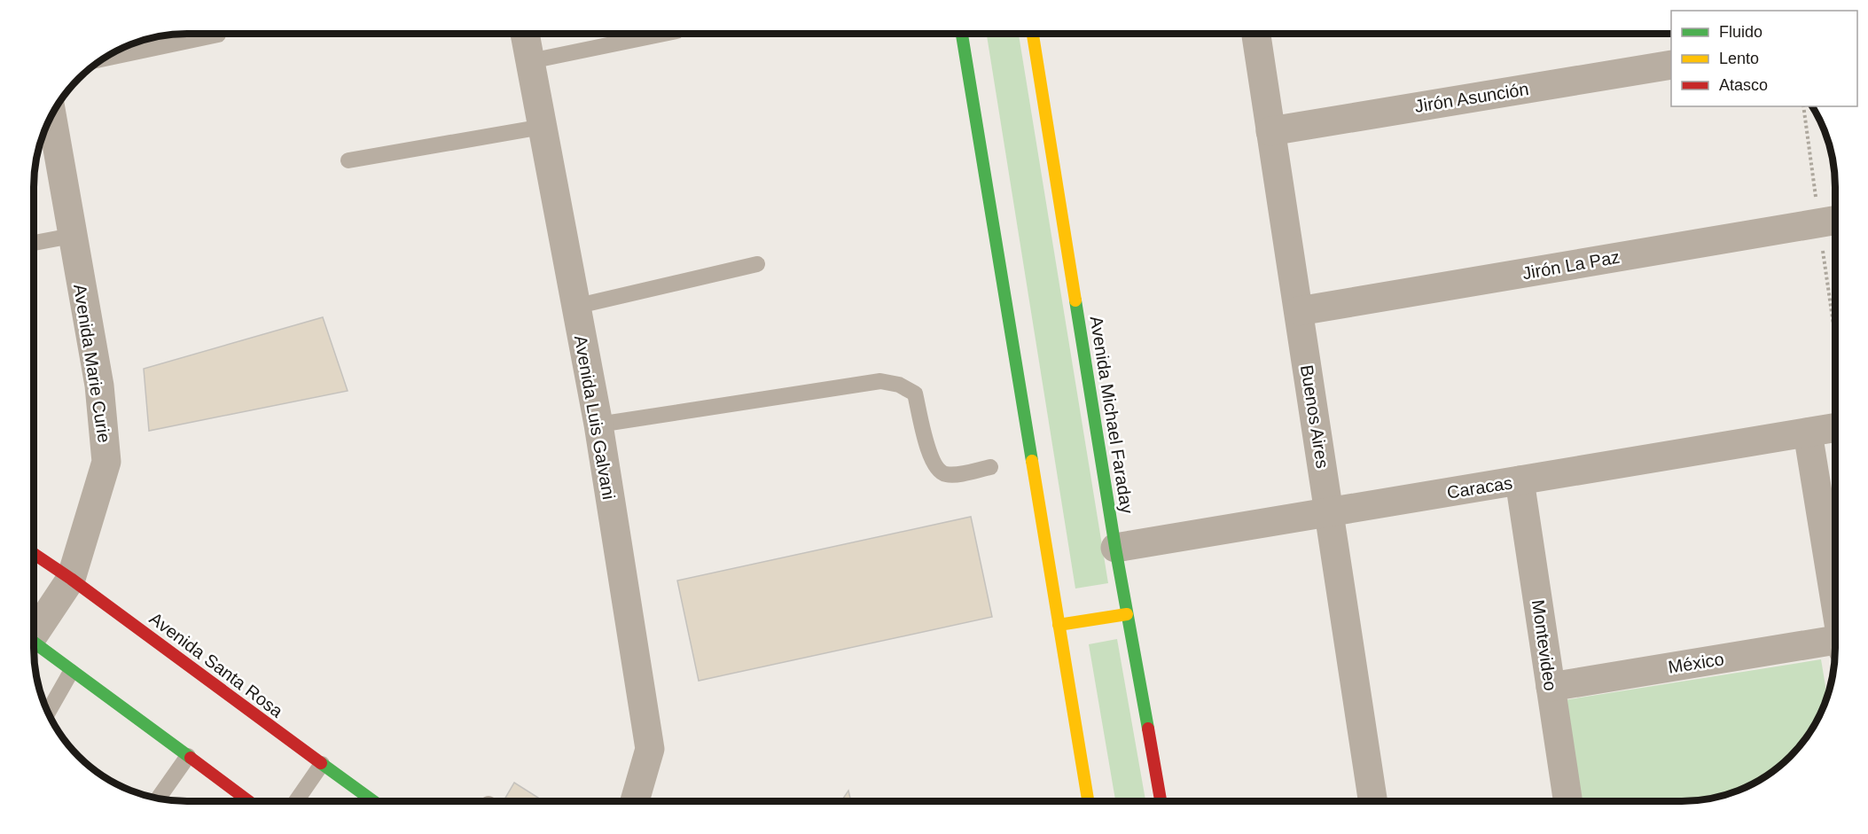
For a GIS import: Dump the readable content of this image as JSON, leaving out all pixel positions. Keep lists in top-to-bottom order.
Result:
{
  "streets": {
    "street": [
      "Jirón Asunción",
      "Jirón La Paz",
      "Avenida Marie Curie",
      "Avenida Michael Faraday",
      "Buenos Aires",
      "Avenida Luis Galvani",
      "Caracas",
      "Montevideo",
      "México",
      "Avenida Santa Rosa"
    ]
  },
  "crossings": [
    ["Jirón Asunción", "Buenos Aires"],
    ["Jirón La Paz", "Buenos Aires"],
    ["Avenida Marie Curie", "Avenida Santa Rosa"],
    ["Avenida Michael Faraday", "Caracas"],
    ["Buenos Aires", "Caracas"],
    ["Caracas", "Montevideo"],
    ["Montevideo", "México"]
  ],
  "legend": ["Fluido", "Lento", "Atasco"]
}
